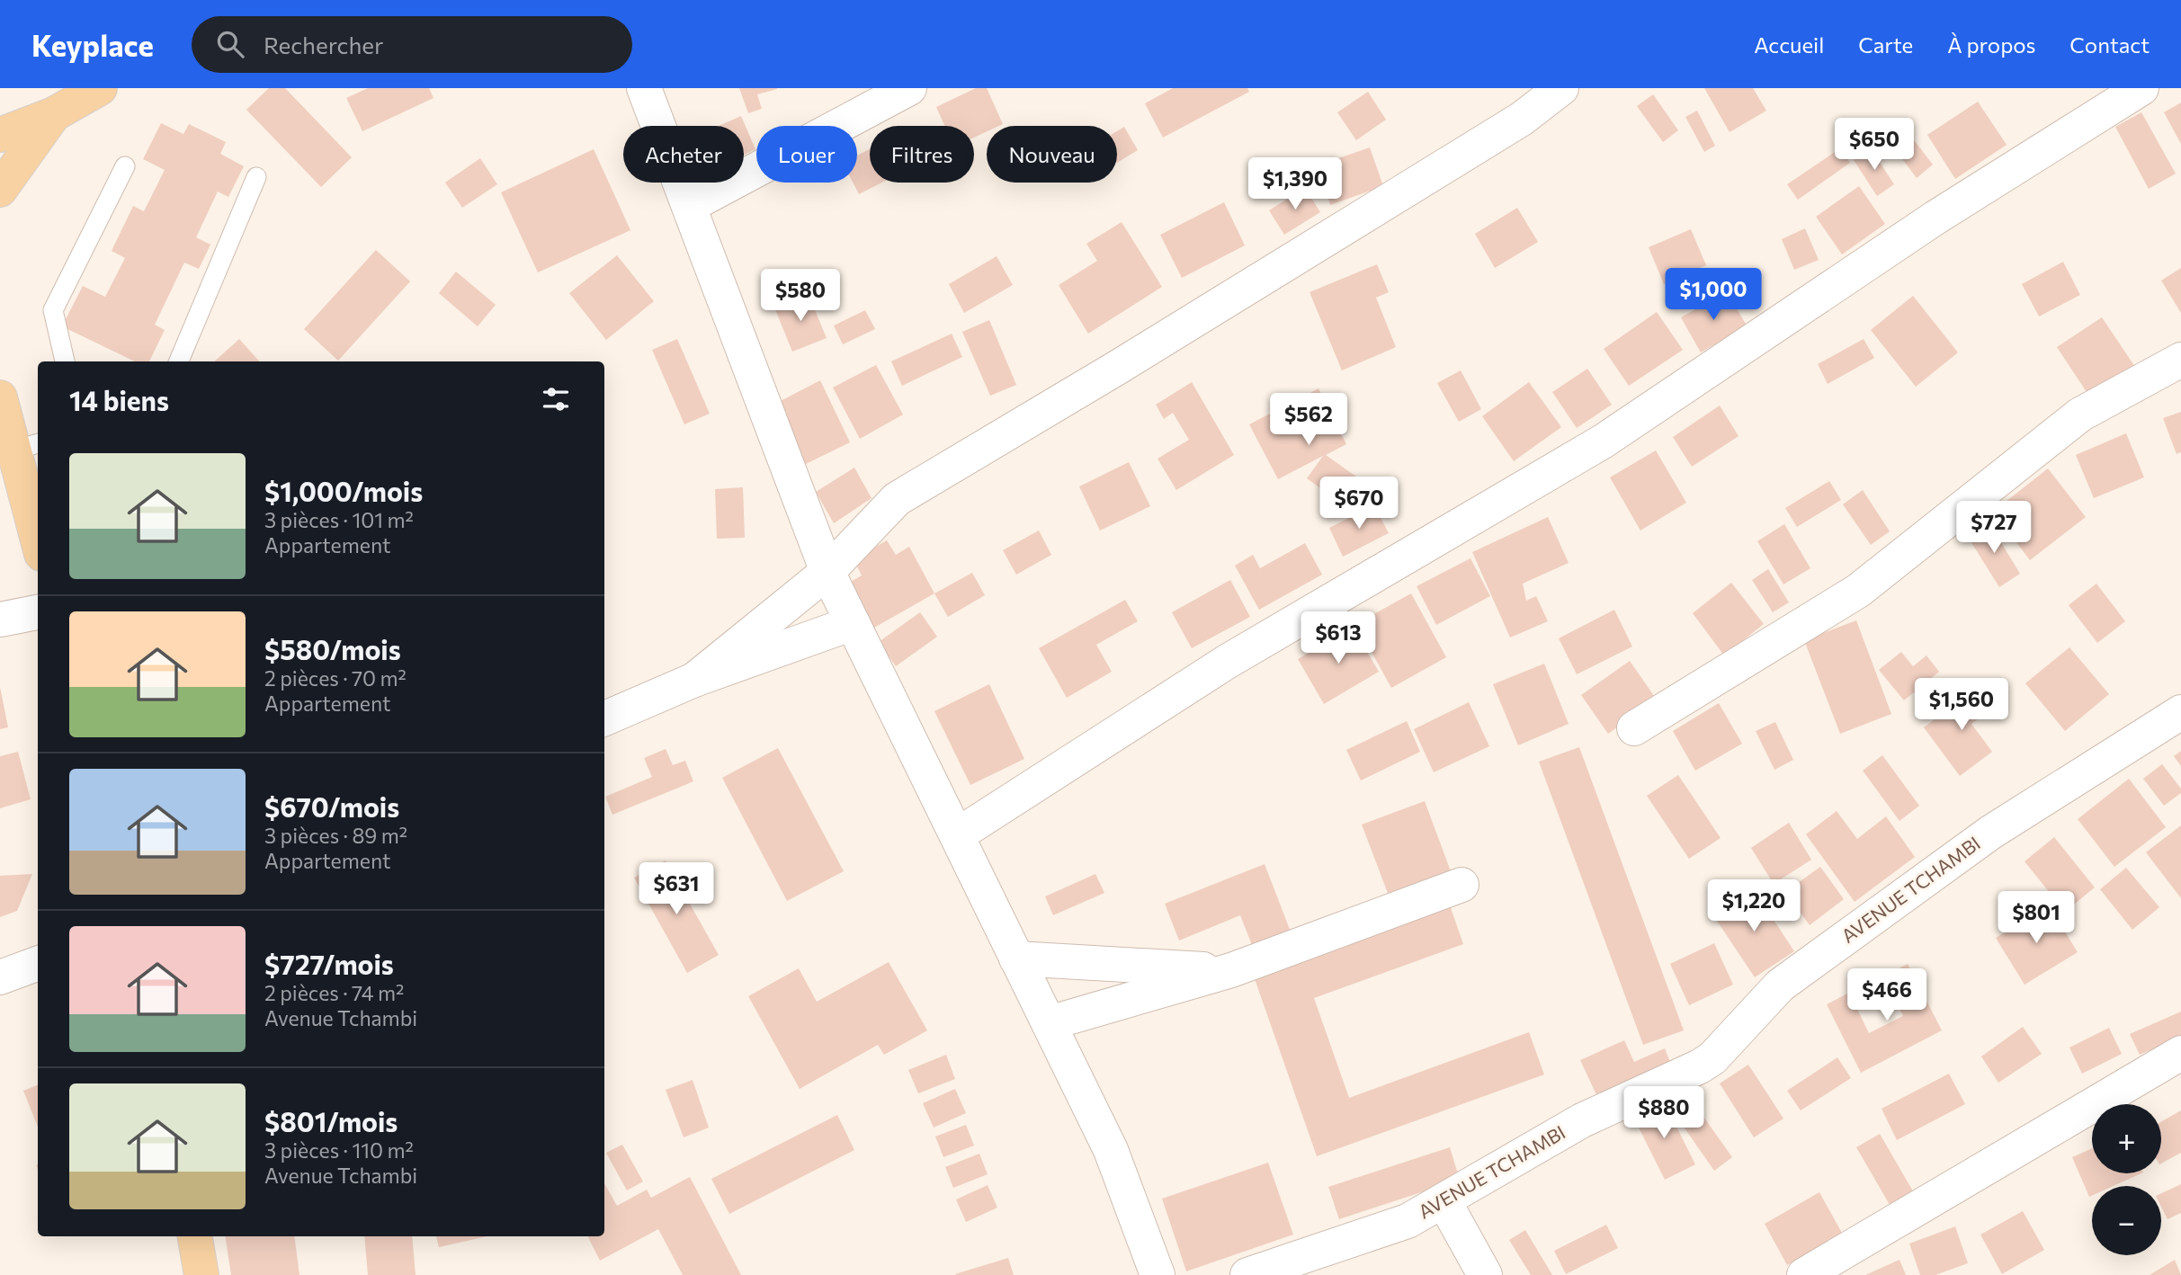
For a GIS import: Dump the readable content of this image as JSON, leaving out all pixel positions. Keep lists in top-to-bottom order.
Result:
{
  "streets": {
    "street": ["AVENUE TCHAMBI"]
  },
  "page": {
    "header": "Keyplace",
    "search": "Rechercher",
    "nav": [
      "Accueil",
      "Carte",
      "À propos",
      "Contact"
    ],
    "price": [
      "$650",
      "$1,390",
      "$1,000",
      "$580",
      "$562",
      "$670",
      "$727",
      "$613",
      "$1,560",
      "$631",
      "$1,220",
      "$801",
      "$466",
      "$880"
    ],
    "chip": [
      "Acheter",
      "Louer",
      "Filtres",
      "Nouveau"
    ],
    "heading": "14 biens",
    "list": [
      {
        "name": "$1,000/mois",
        "note": "3 pièces · 101 m² · Appartement"
      },
      {
        "name": "$580/mois",
        "note": "2 pièces · 70 m² · Appartement"
      },
      {
        "name": "$670/mois",
        "note": "3 pièces · 89 m² · Appartement"
      },
      {
        "name": "$727/mois",
        "note": "2 pièces · 74 m² · Avenue Tchambi"
      },
      {
        "name": "$801/mois",
        "note": "3 pièces · 110 m² · Avenue Tchambi"
      }
    ],
    "map_buttons": ["+", "−"]
  }
}
